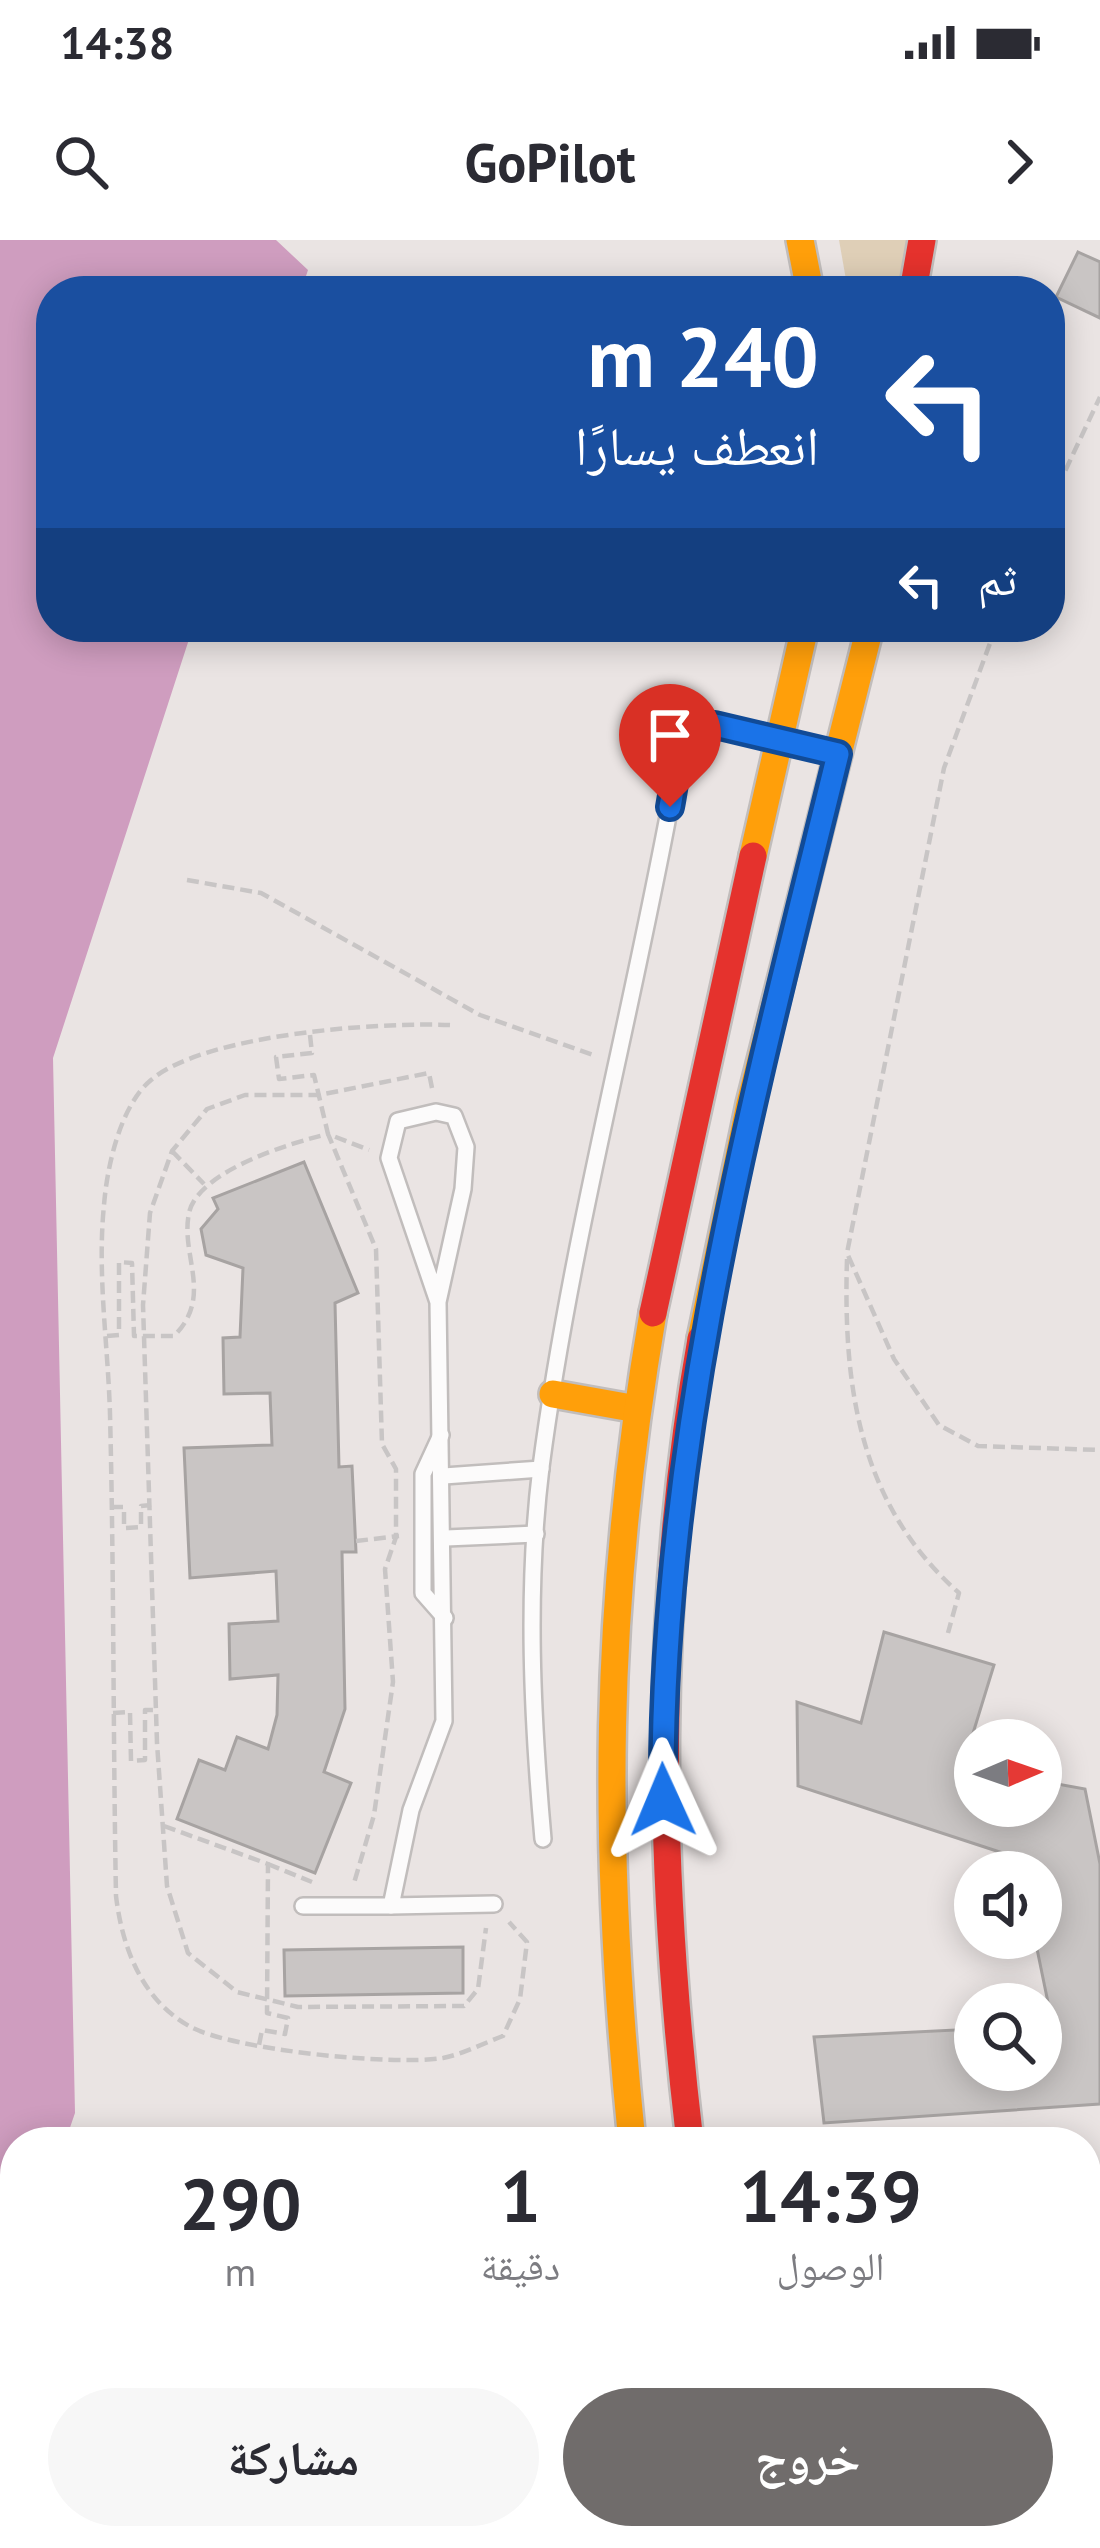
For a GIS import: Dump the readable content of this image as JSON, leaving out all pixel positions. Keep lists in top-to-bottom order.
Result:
{
  "north": "right",
  "page": {
    "status": "14:38",
    "header": "GoPilot",
    "turn": ["240 m", "انعطف يسارًا"],
    "then": "ثم",
    "eta": [
      "14:39",
      "الوصول",
      "1",
      "دقيقة",
      "290",
      "m"
    ],
    "buttons": ["خروج", "مشاركة"]
  }
}
